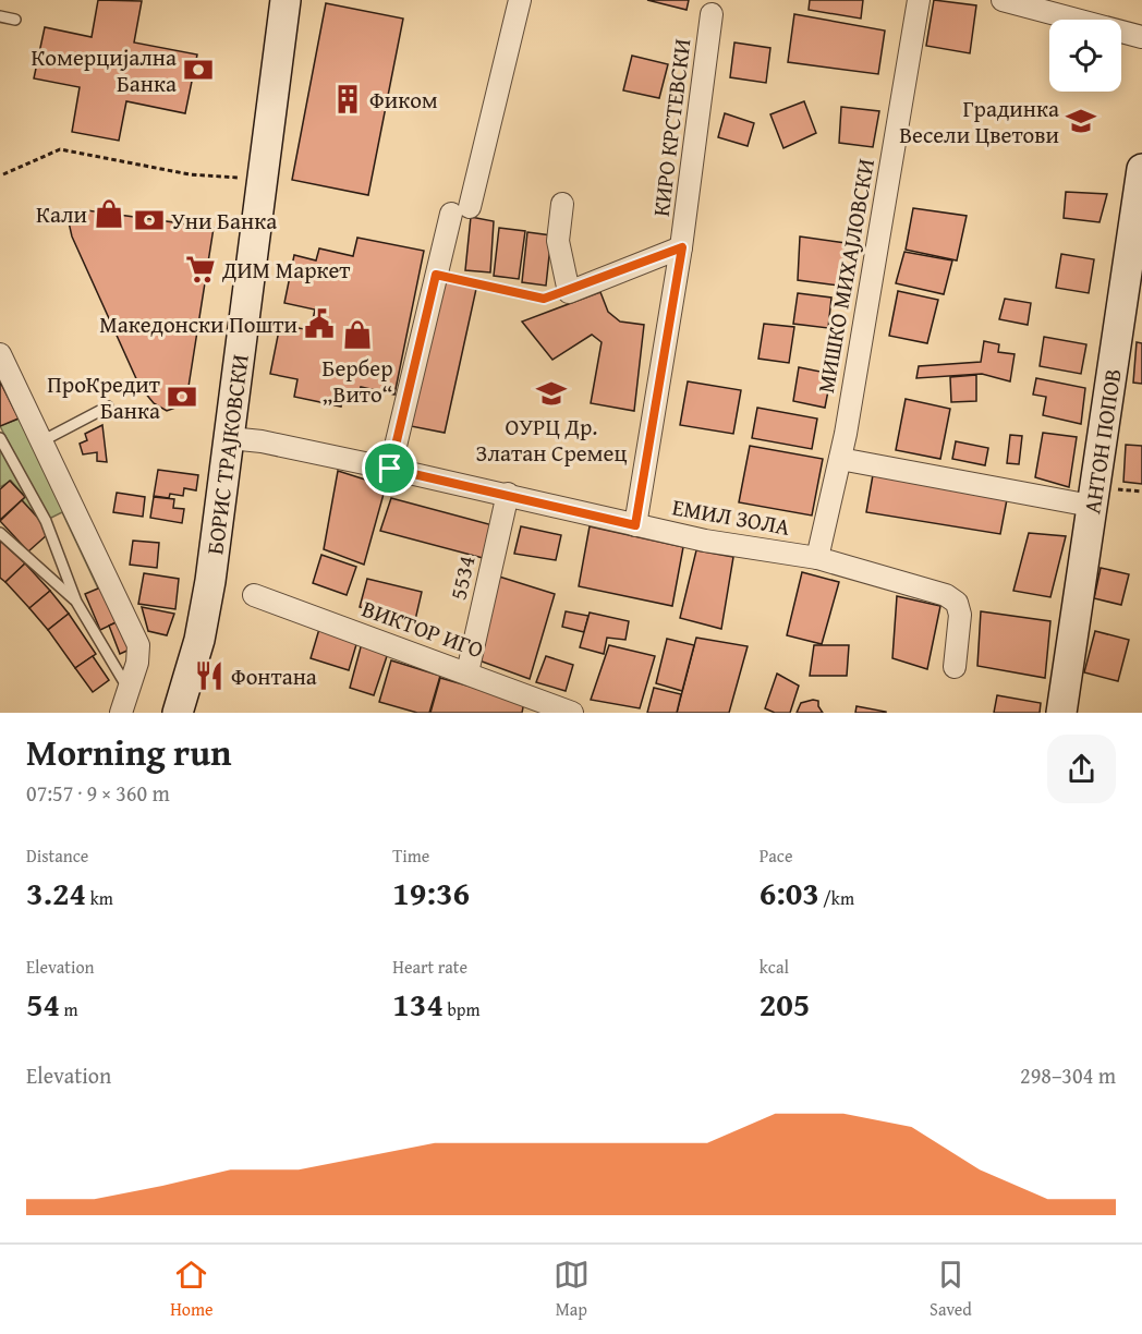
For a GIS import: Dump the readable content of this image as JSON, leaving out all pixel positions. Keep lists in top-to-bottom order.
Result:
{
  "streets": {
    "street": [
      "КИРО КРСТЕВСКИ",
      "МИШКО МИХАЈЛОВСКИ",
      "АНТОН ПОПОВ",
      "БОРИС ТРАЈКОВСКИ",
      "ЕМИЛ ЗОЛА",
      "5534",
      "ВИКТОР ИГО"
    ]
  },
  "crossings": [
    ["КИРО КРСТЕВСКИ", "ЕМИЛ ЗОЛА"],
    ["МИШКО МИХАЈЛОВСКИ", "ЕМИЛ ЗОЛА"],
    ["БОРИС ТРАЈКОВСКИ", "ЕМИЛ ЗОЛА"],
    ["ЕМИЛ ЗОЛА", "5534"],
    ["5534", "ВИКТОР ИГО"]
  ],
  "places": {
    "bank": ["Комерцијална Банка", "Уни Банка", "ПроКредит Банка"],
    "building": ["Фиком"],
    "school or university": ["Градинка Весели Цветови", "ОУРЦ Др. Златан Сремец"],
    "shop": ["Кали", "Бербер „Вито“"],
    "supermarket": ["ДИМ Маркет"],
    "public building": ["Македонски Пошти"],
    "restaurant": ["Фонтана"]
  },
  "page": {
    "heading": ["Morning run", "07:57 · 9 × 360 m"],
    "stats": [
      ["Distance", "3.24 km"],
      ["Time", "19:36"],
      ["Pace", "6:03 /km"],
      ["Elevation", "54 m"],
      ["Heart rate", "134 bpm"],
      ["kcal", "205"]
    ],
    "chart": ["Elevation", "298–304 m"],
    "tabs": ["Home", "Map", "Saved"]
  }
}
